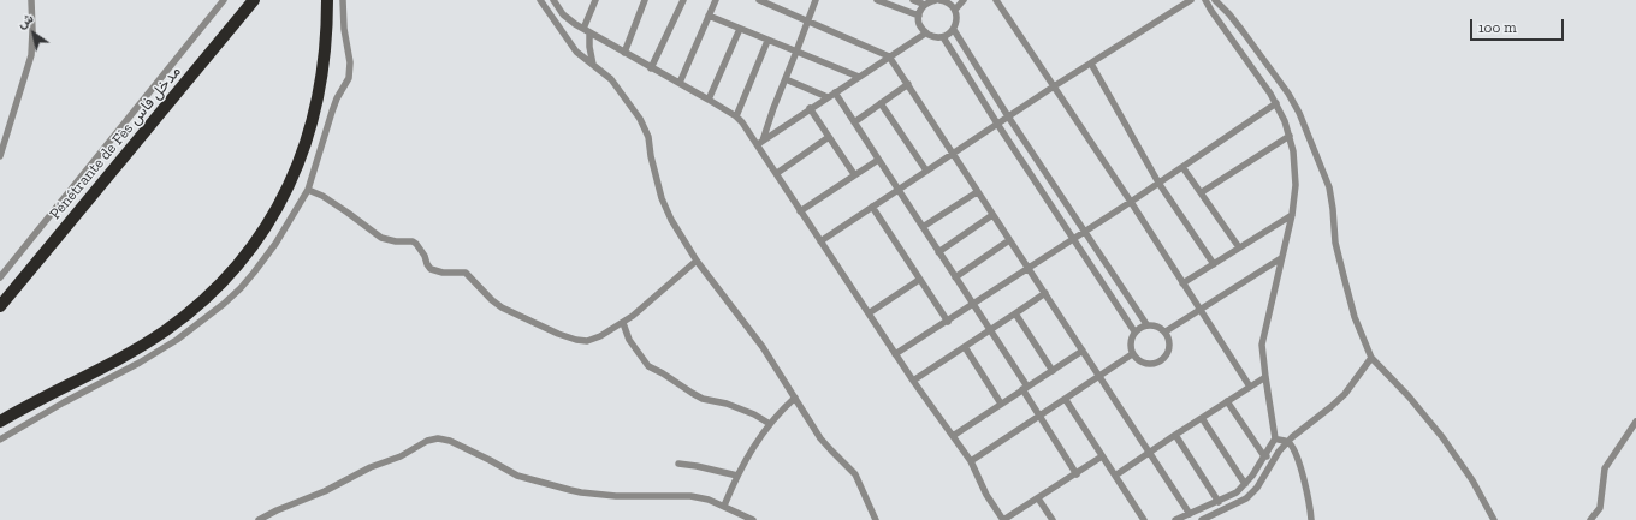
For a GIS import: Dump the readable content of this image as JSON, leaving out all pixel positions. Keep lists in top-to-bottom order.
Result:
{
  "streets": {
    "highway": ["Pénétrante de Fès مدخل فاس"]
  },
  "scale_bar": "100 m",
  "north": "top left"
}
